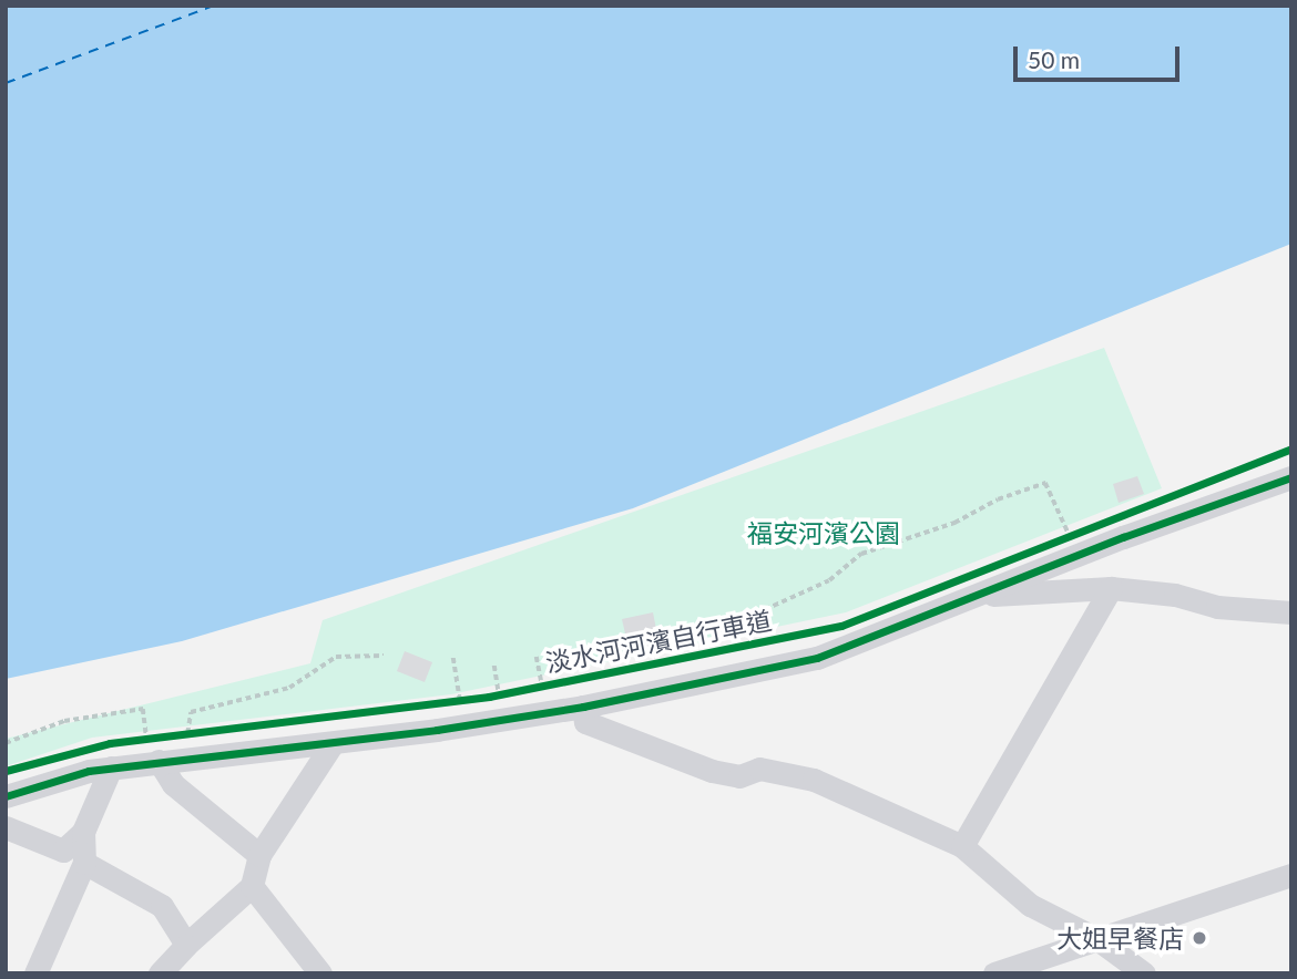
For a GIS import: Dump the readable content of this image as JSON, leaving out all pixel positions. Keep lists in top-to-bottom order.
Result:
{
  "streets": {
    "cycle path": ["淡水河河濱自行車道"]
  },
  "parks": ["福安河濱公園"],
  "places": ["大姐早餐店"],
  "scale_bar": "50 m"
}
